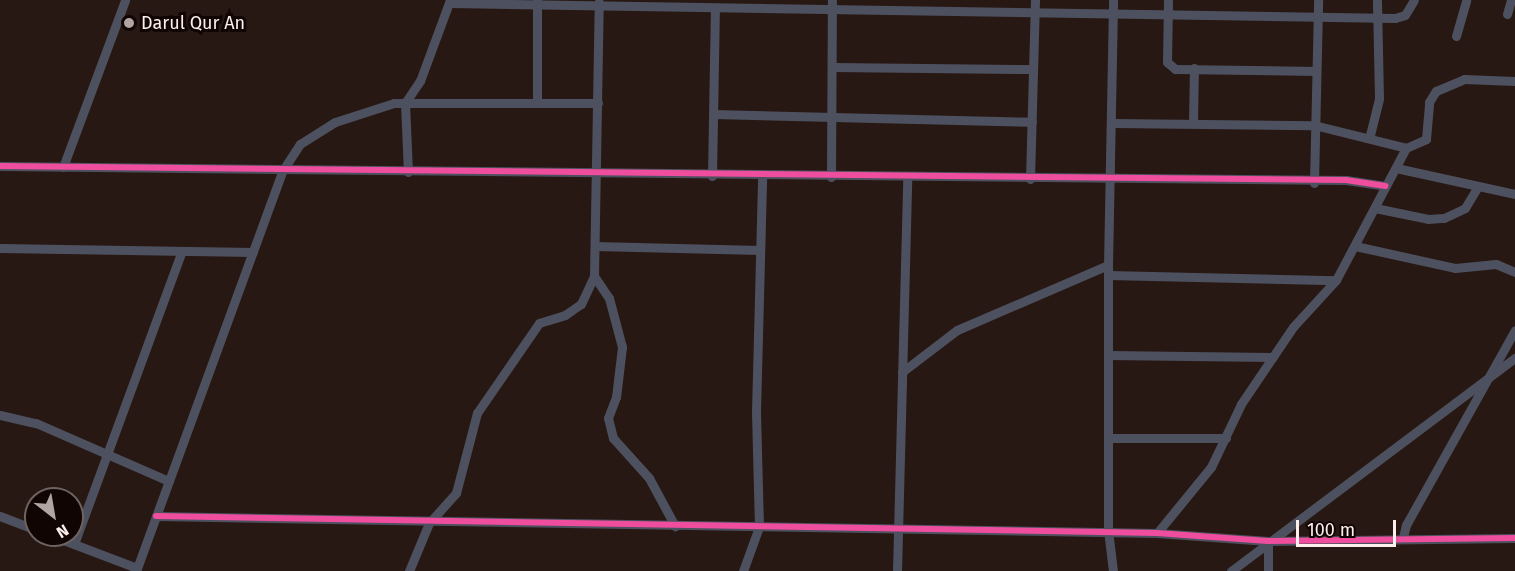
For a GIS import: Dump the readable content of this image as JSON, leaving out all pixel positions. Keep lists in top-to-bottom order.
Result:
{
  "places": ["Darul Qur An"],
  "scale_bar": "100 m",
  "north": "bottom right"
}
